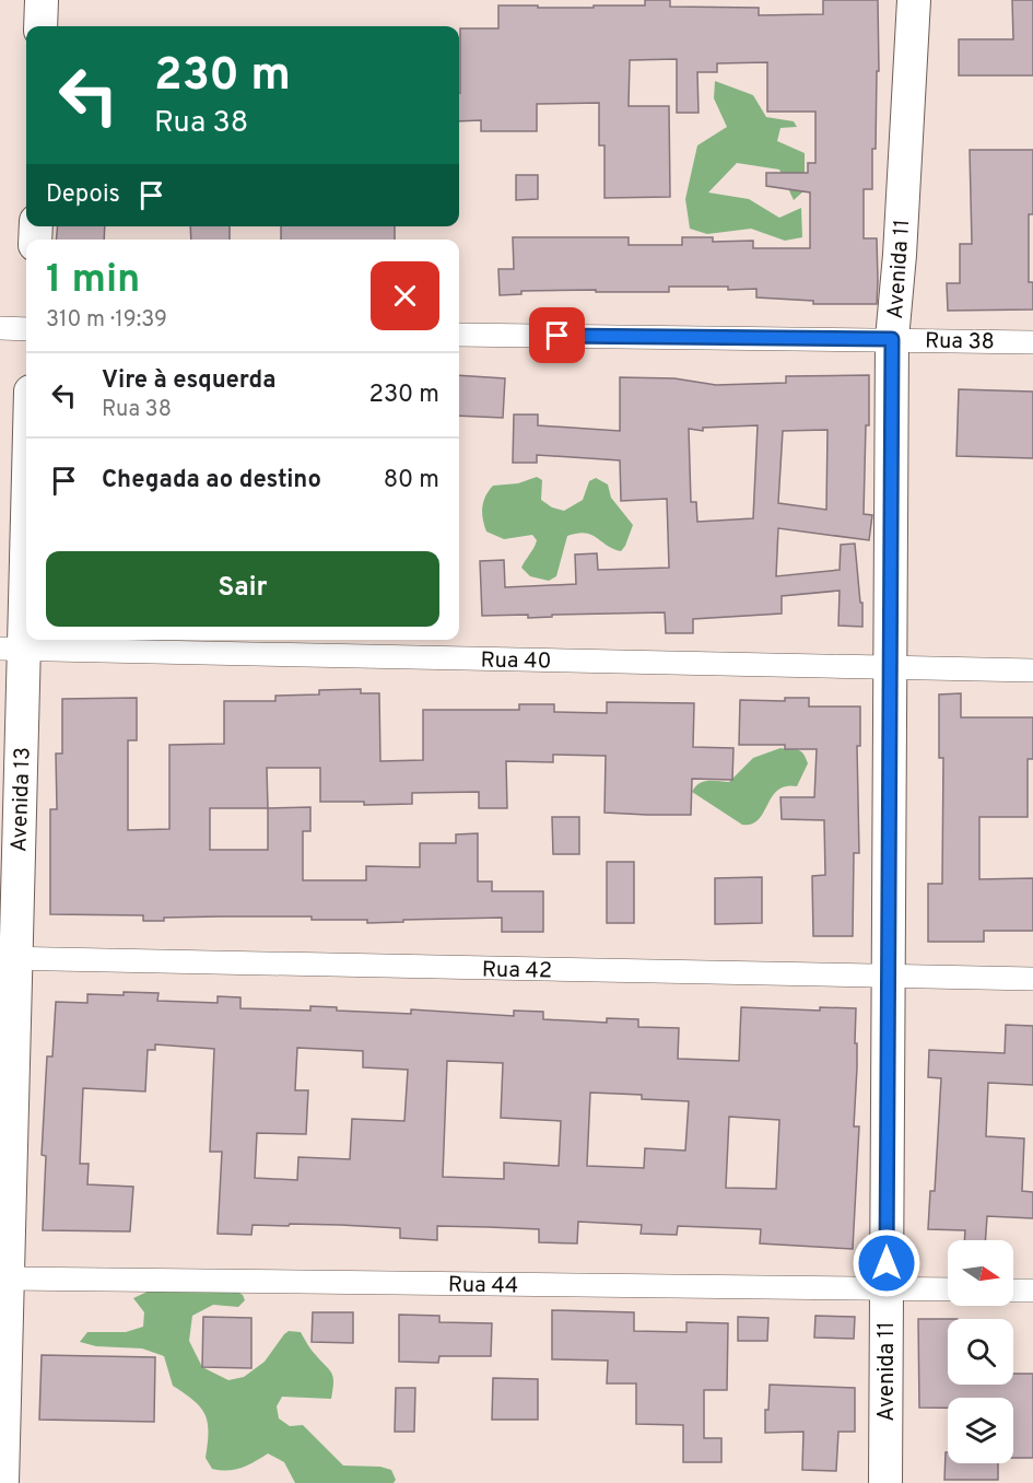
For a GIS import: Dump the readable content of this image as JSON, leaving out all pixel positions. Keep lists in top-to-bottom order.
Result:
{
  "streets": {
    "street": [
      "Avenida 11",
      "Rua 38",
      "Rua 40",
      "Avenida 13",
      "Rua 42",
      "Rua 44"
    ]
  },
  "crossings": [
    ["Avenida 11", "Rua 38"],
    ["Avenida 11", "Rua 40"],
    ["Avenida 11", "Rua 42"],
    ["Avenida 11", "Rua 44"],
    ["Rua 40", "Avenida 13"],
    ["Avenida 13", "Rua 42"],
    ["Avenida 13", "Rua 44"]
  ],
  "north": "right",
  "page": {
    "turn": ["230 m", "Rua 38"],
    "then": "Depois",
    "heading": ["1 min", "310 m · 19:39"],
    "list": [
      {
        "name": "Vire à esquerda",
        "note": "Rua 38",
        "value": "230 m"
      },
      {
        "name": "Chegada ao destino",
        "value": "80 m"
      }
    ],
    "buttons": "Sair"
  }
}
